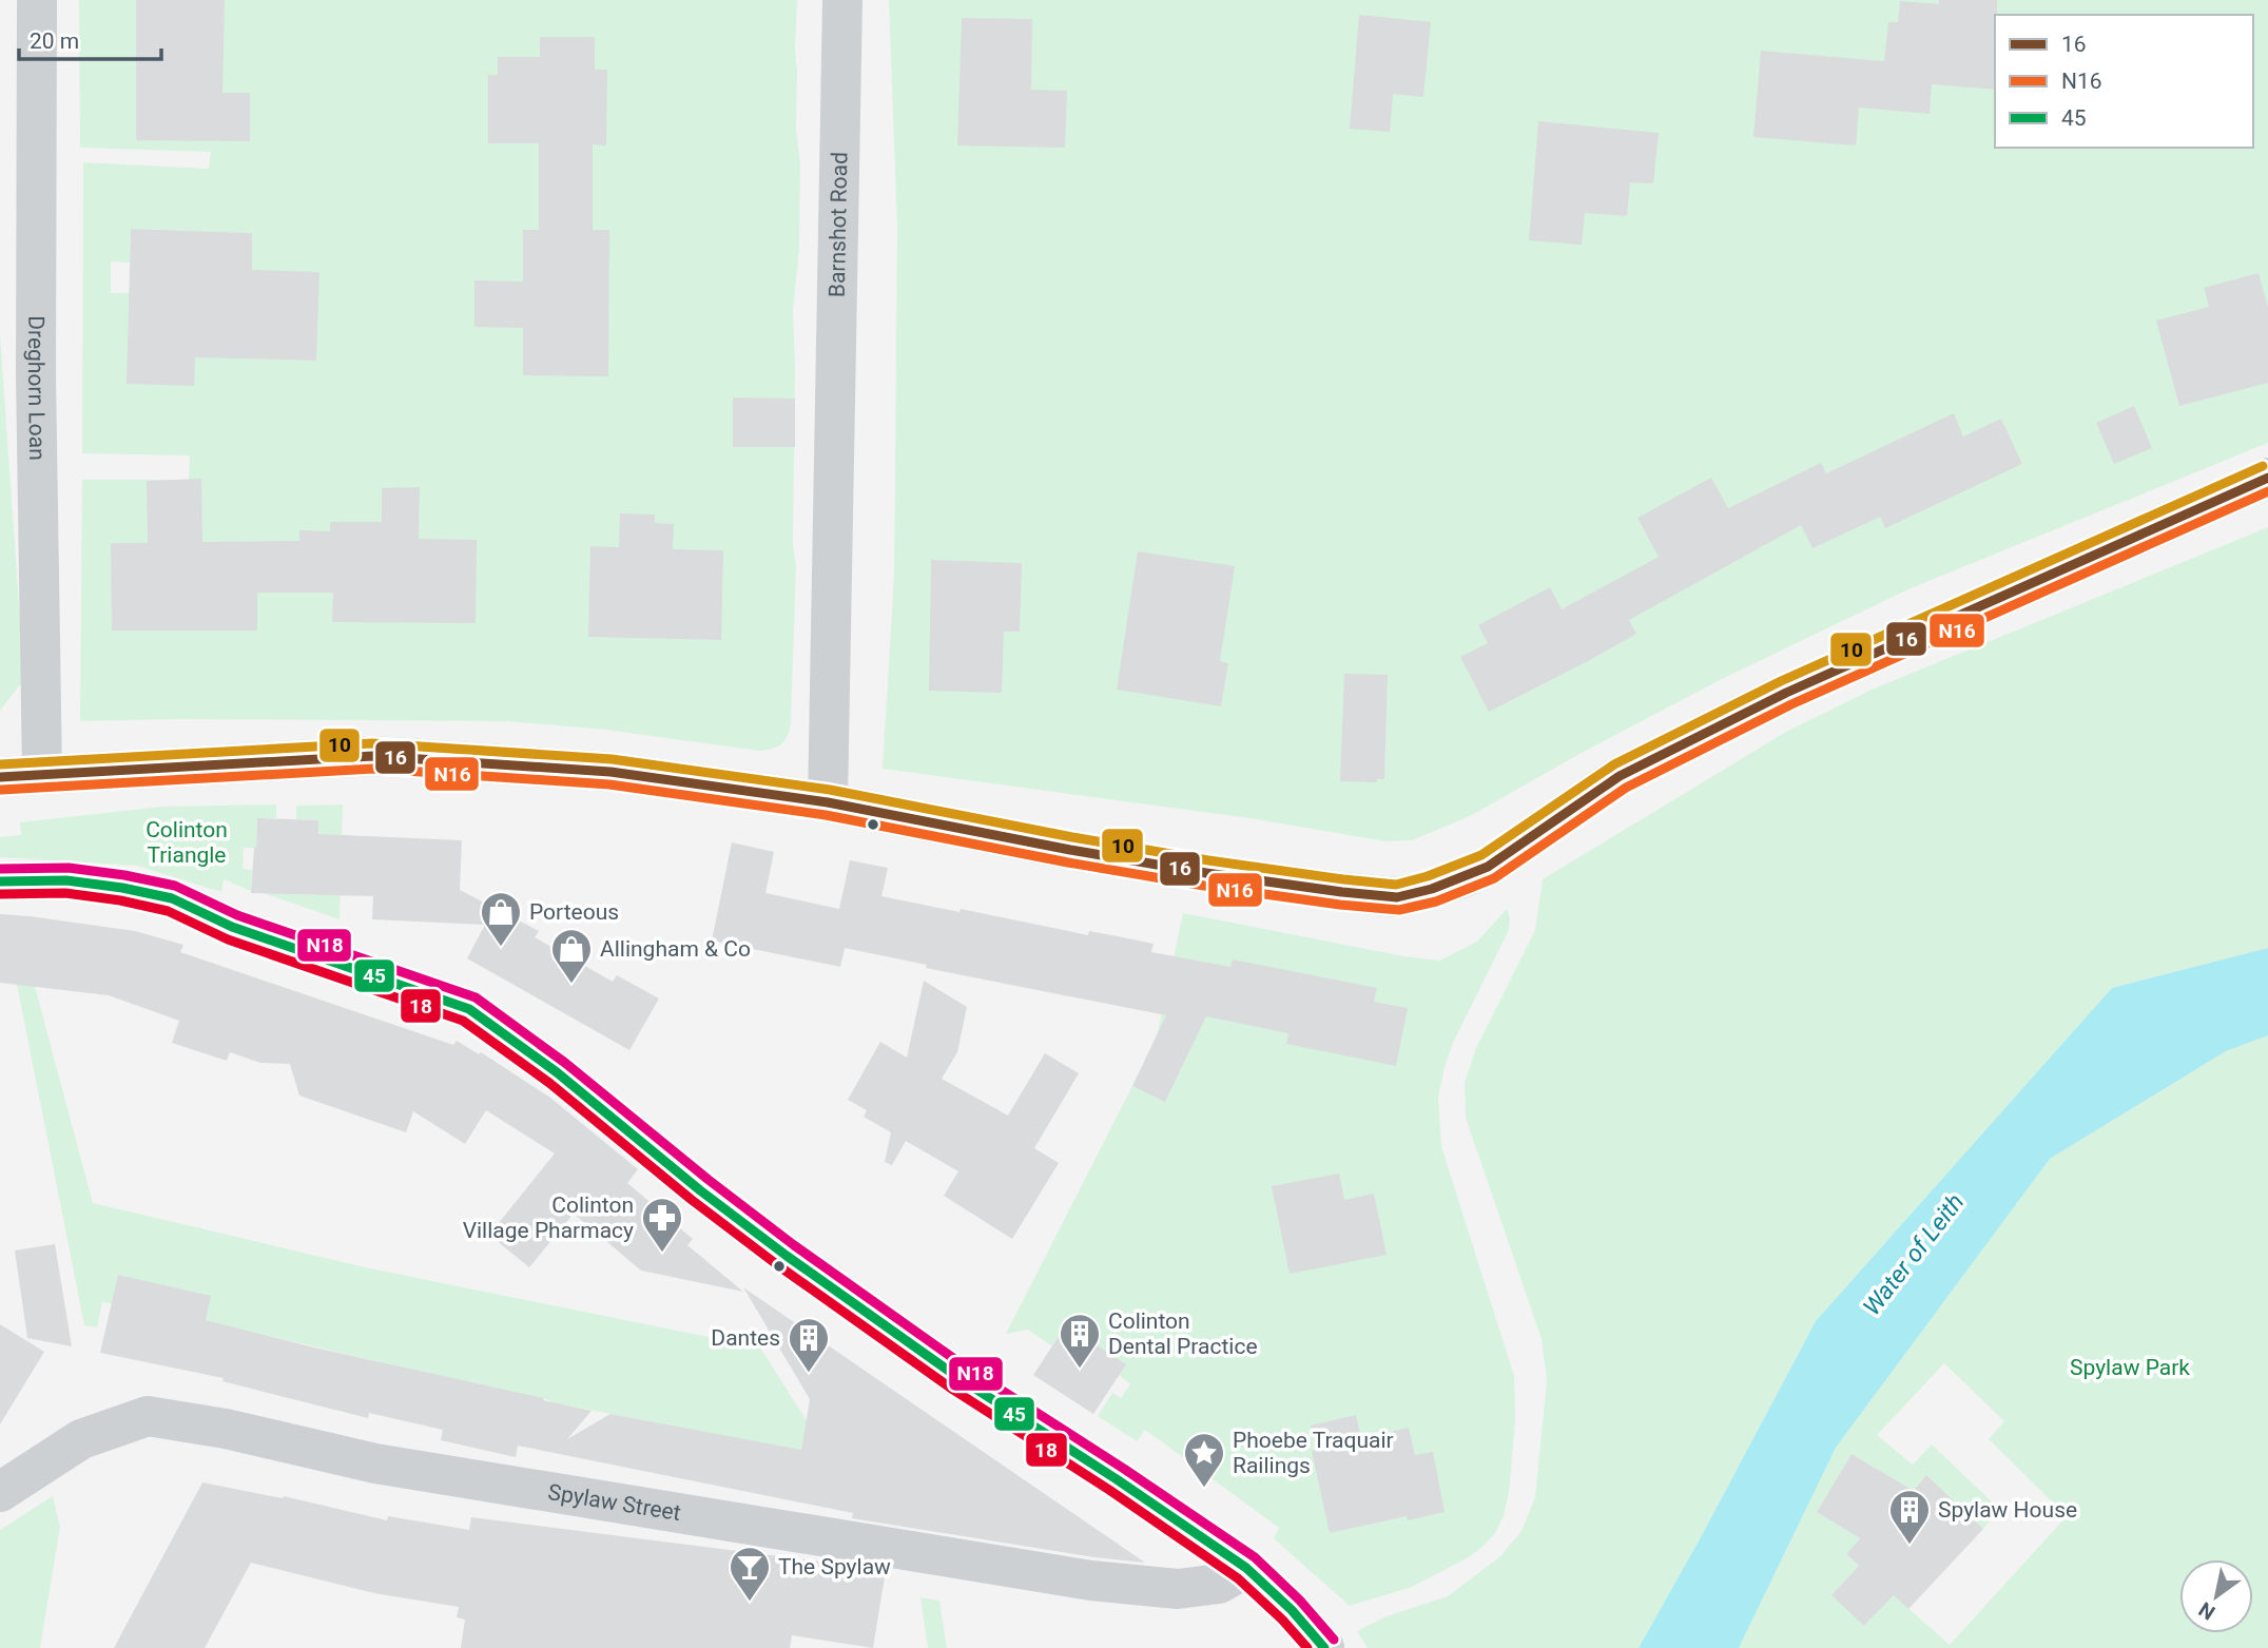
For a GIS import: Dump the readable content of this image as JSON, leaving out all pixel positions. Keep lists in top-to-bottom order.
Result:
{
  "streets": {
    "street": ["Barnshot Road", "Dreghorn Loan", "Spylaw Street"]
  },
  "water": ["Water of Leith"],
  "parks": ["Colinton Triangle", "Spylaw Park"],
  "places": {
    "shop": ["Porteous", "Allingham & Co"],
    "pharmacy": ["Colinton Village Pharmacy"],
    "building": ["Colinton Dental Practice", "Dantes", "Spylaw House"],
    "place": ["Phoebe Traquair Railings"],
    "bar": ["The Spylaw"]
  },
  "lines": [
    "transit line 10",
    "transit line 16",
    "transit line N16",
    "transit line N18",
    "transit line 45",
    "transit line 18"
  ],
  "legend": ["16", "N16", "45"],
  "scale_bar": "20 m",
  "north": "bottom left"
}
